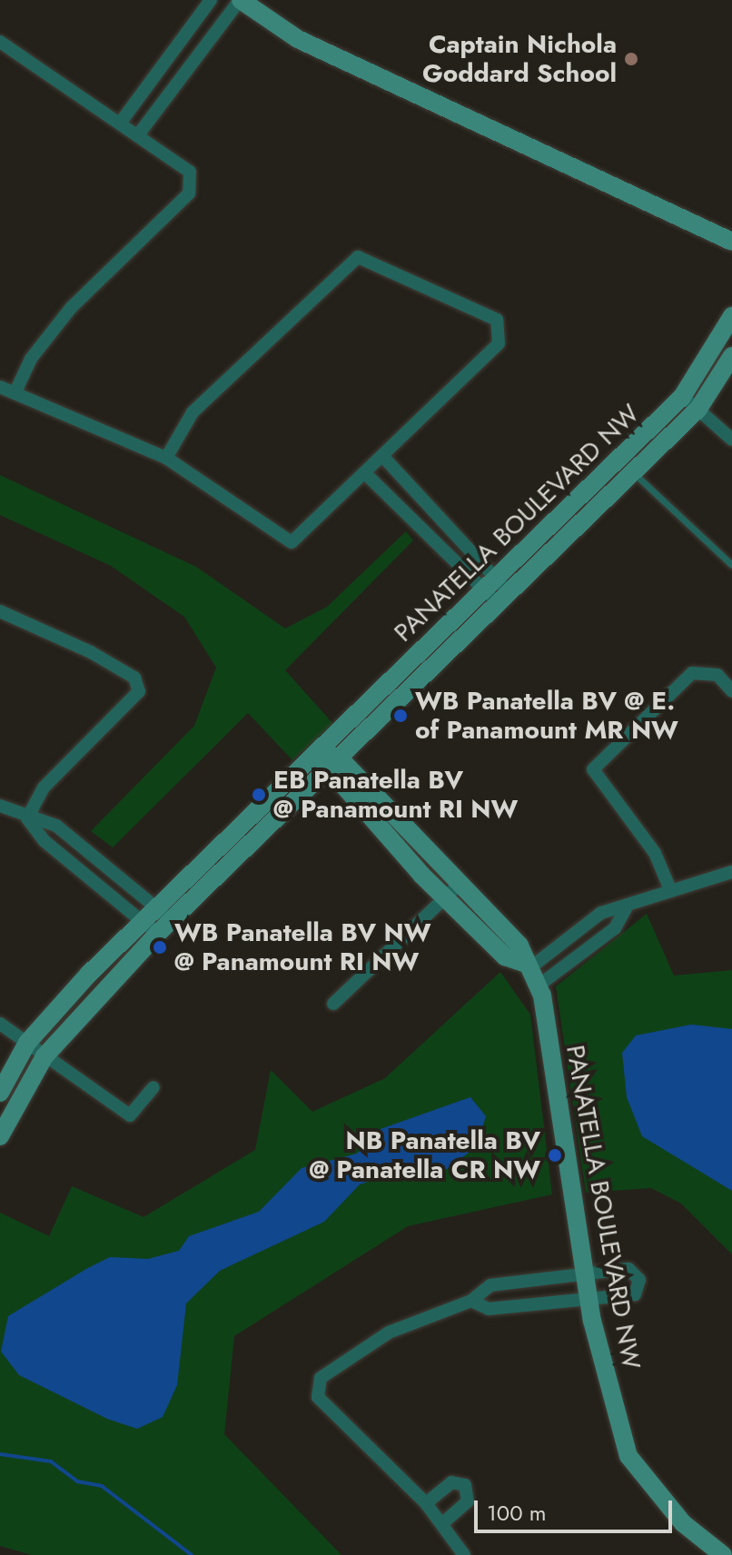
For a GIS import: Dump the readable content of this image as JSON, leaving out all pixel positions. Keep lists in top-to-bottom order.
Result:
{
  "streets": {
    "street": ["PANATELLA BOULEVARD NW"]
  },
  "places": [
    "Captain Nichola Goddard School",
    "WB Panatella BV @ E. of Panamount MR NW",
    "EB Panatella BV @ Panamount RI NW",
    "WB Panatella BV NW @ Panamount RI NW",
    "NB Panatella BV @ Panatella CR NW"
  ],
  "scale_bar": "100 m"
}
